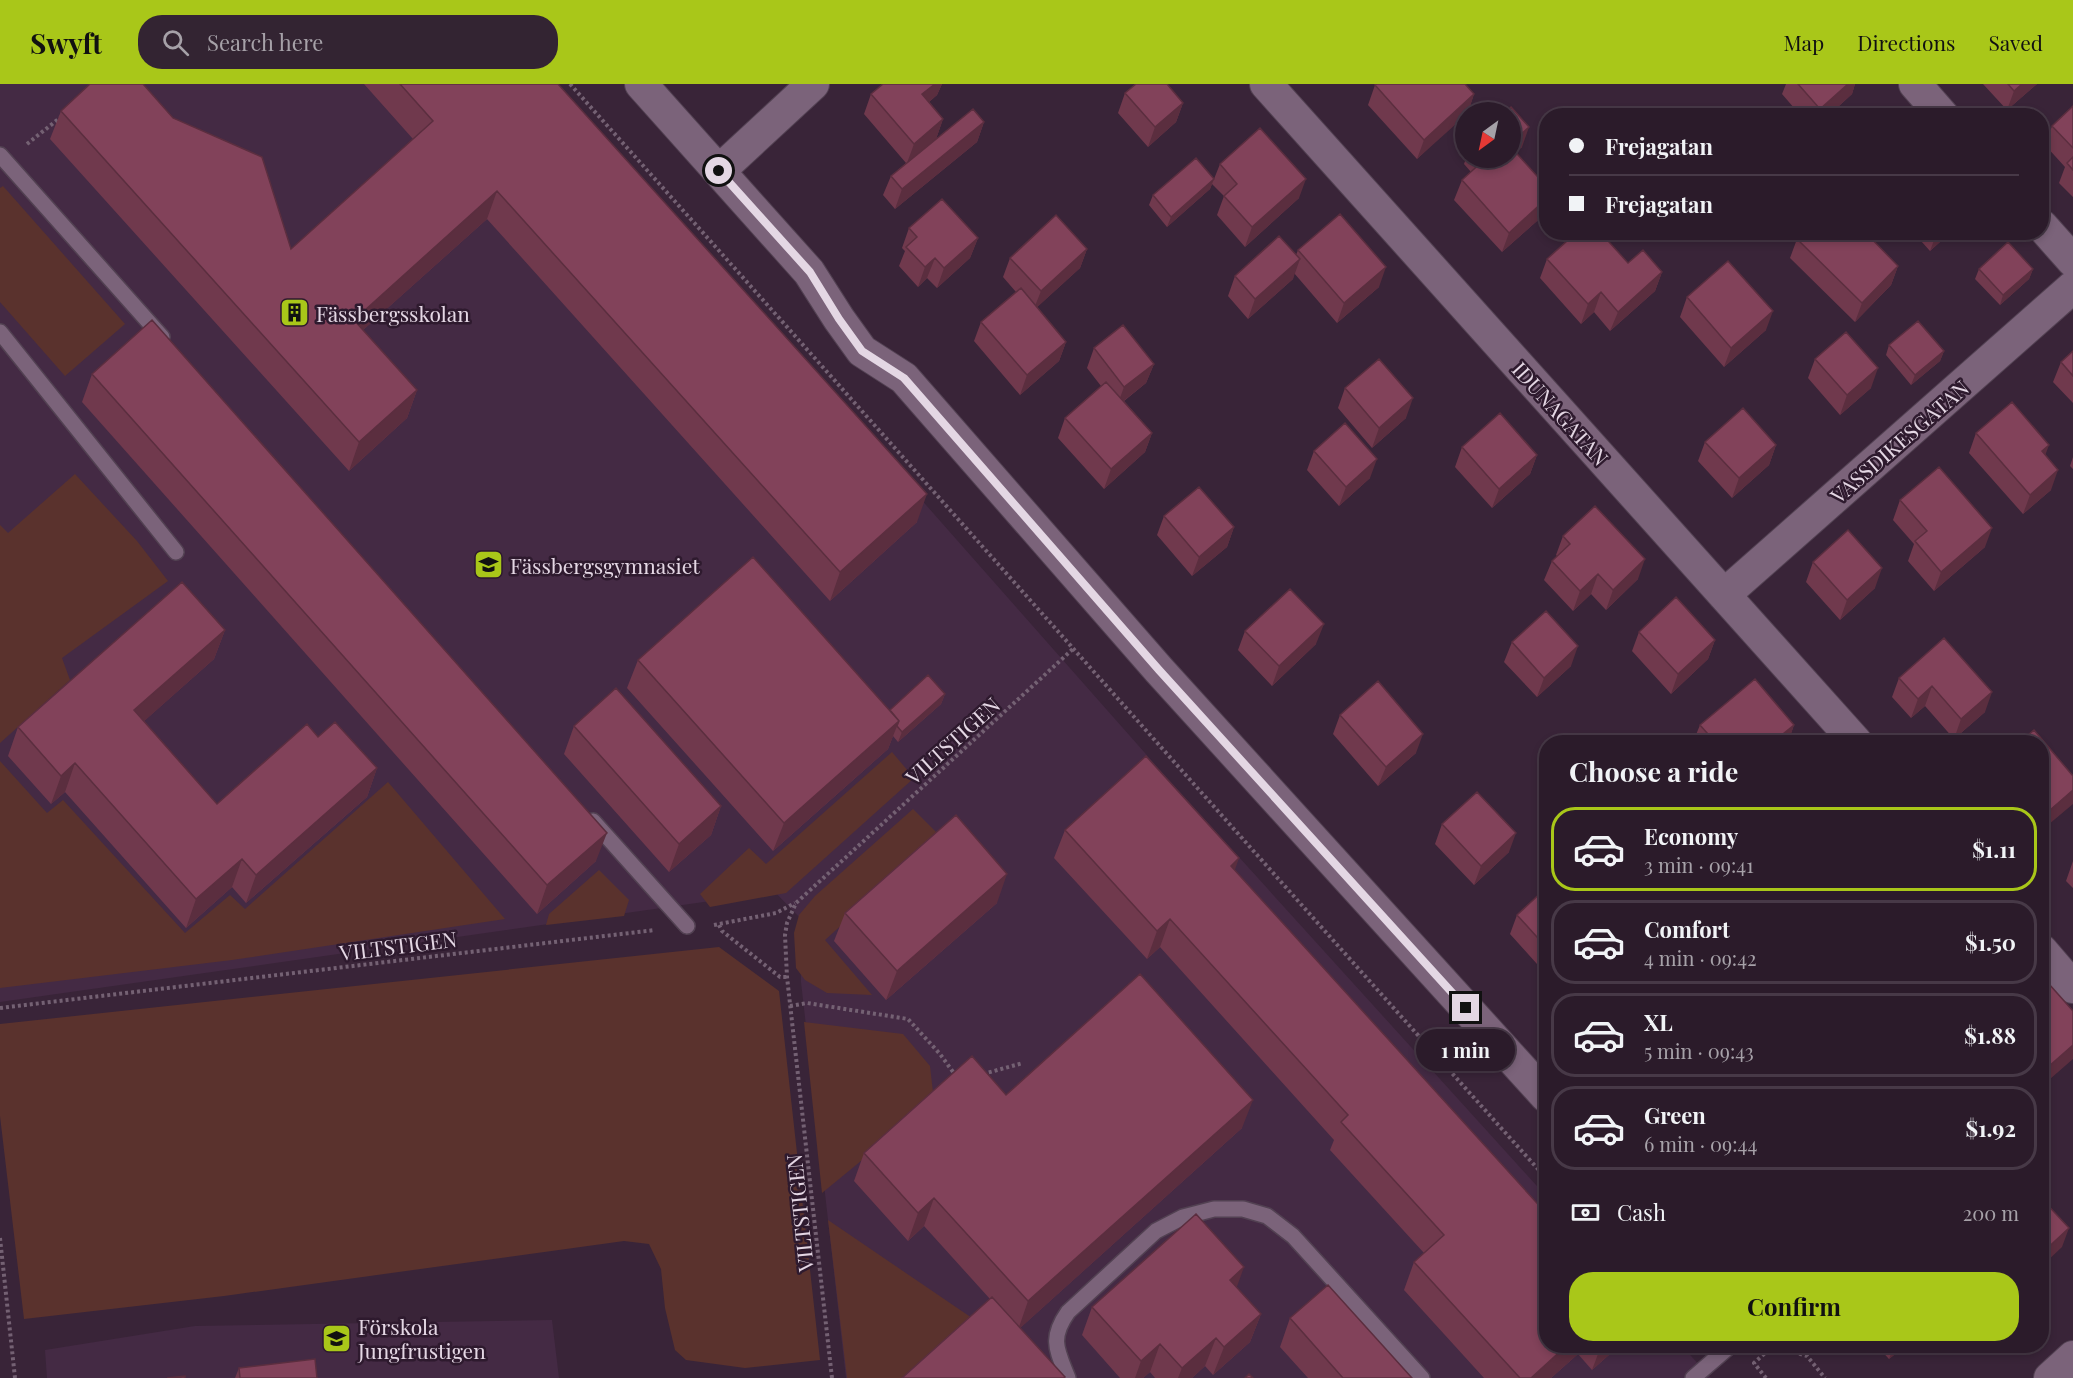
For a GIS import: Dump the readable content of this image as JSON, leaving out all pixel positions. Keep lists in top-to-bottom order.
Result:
{
  "streets": {
    "street": ["IDUNAGATAN", "VASSDIKESGATAN"],
    "path": ["VILTSTIGEN"]
  },
  "crossings": [
    ["IDUNAGATAN", "VASSDIKESGATAN"]
  ],
  "places": {
    "building": ["Fässbergsskolan"],
    "school or university": ["Fässbergsgymnasiet", "Förskola Jungfrustigen"]
  },
  "north": "bottom left",
  "page": {
    "header": "Swyft",
    "search": "Search here",
    "nav": ["Map", "Directions", "Saved"],
    "banner": ["Frejagatan", "Frejagatan"],
    "heading": "Choose a ride",
    "list": [
      {
        "name": "Economy",
        "note": "3 min · 09:41",
        "value": "$1.11"
      },
      {
        "name": "Comfort",
        "note": "4 min · 09:42",
        "value": "$1.50"
      },
      {
        "name": "XL",
        "note": "5 min · 09:43",
        "value": "$1.88"
      },
      {
        "name": "Green",
        "note": "6 min · 09:44",
        "value": "$1.92"
      }
    ],
    "bubble": "1 min",
    "pay": ["Cash", "200 m"],
    "buttons": "Confirm"
  }
}
